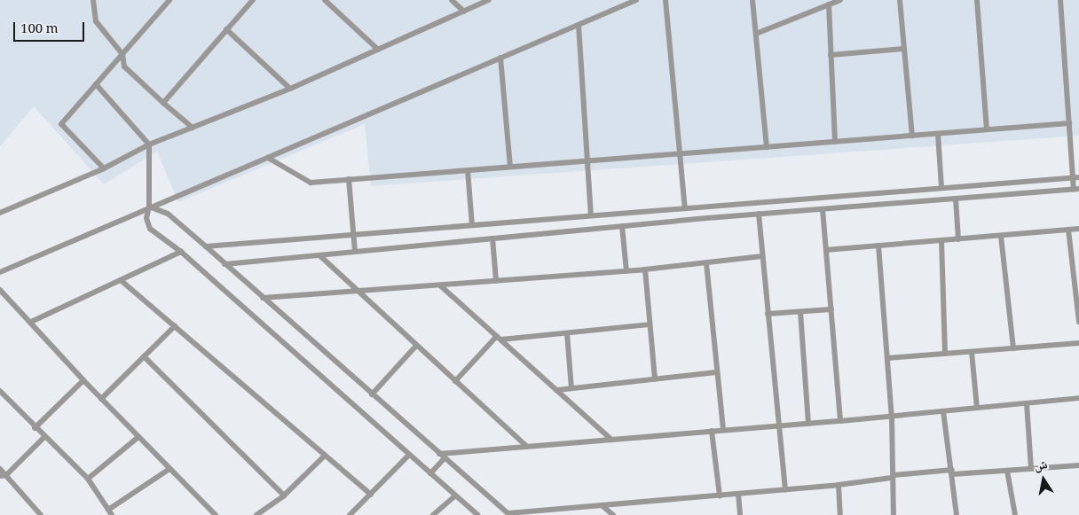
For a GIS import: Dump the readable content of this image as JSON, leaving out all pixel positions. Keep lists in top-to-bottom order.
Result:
{
  "scale_bar": "100 m",
  "north": "top"
}
